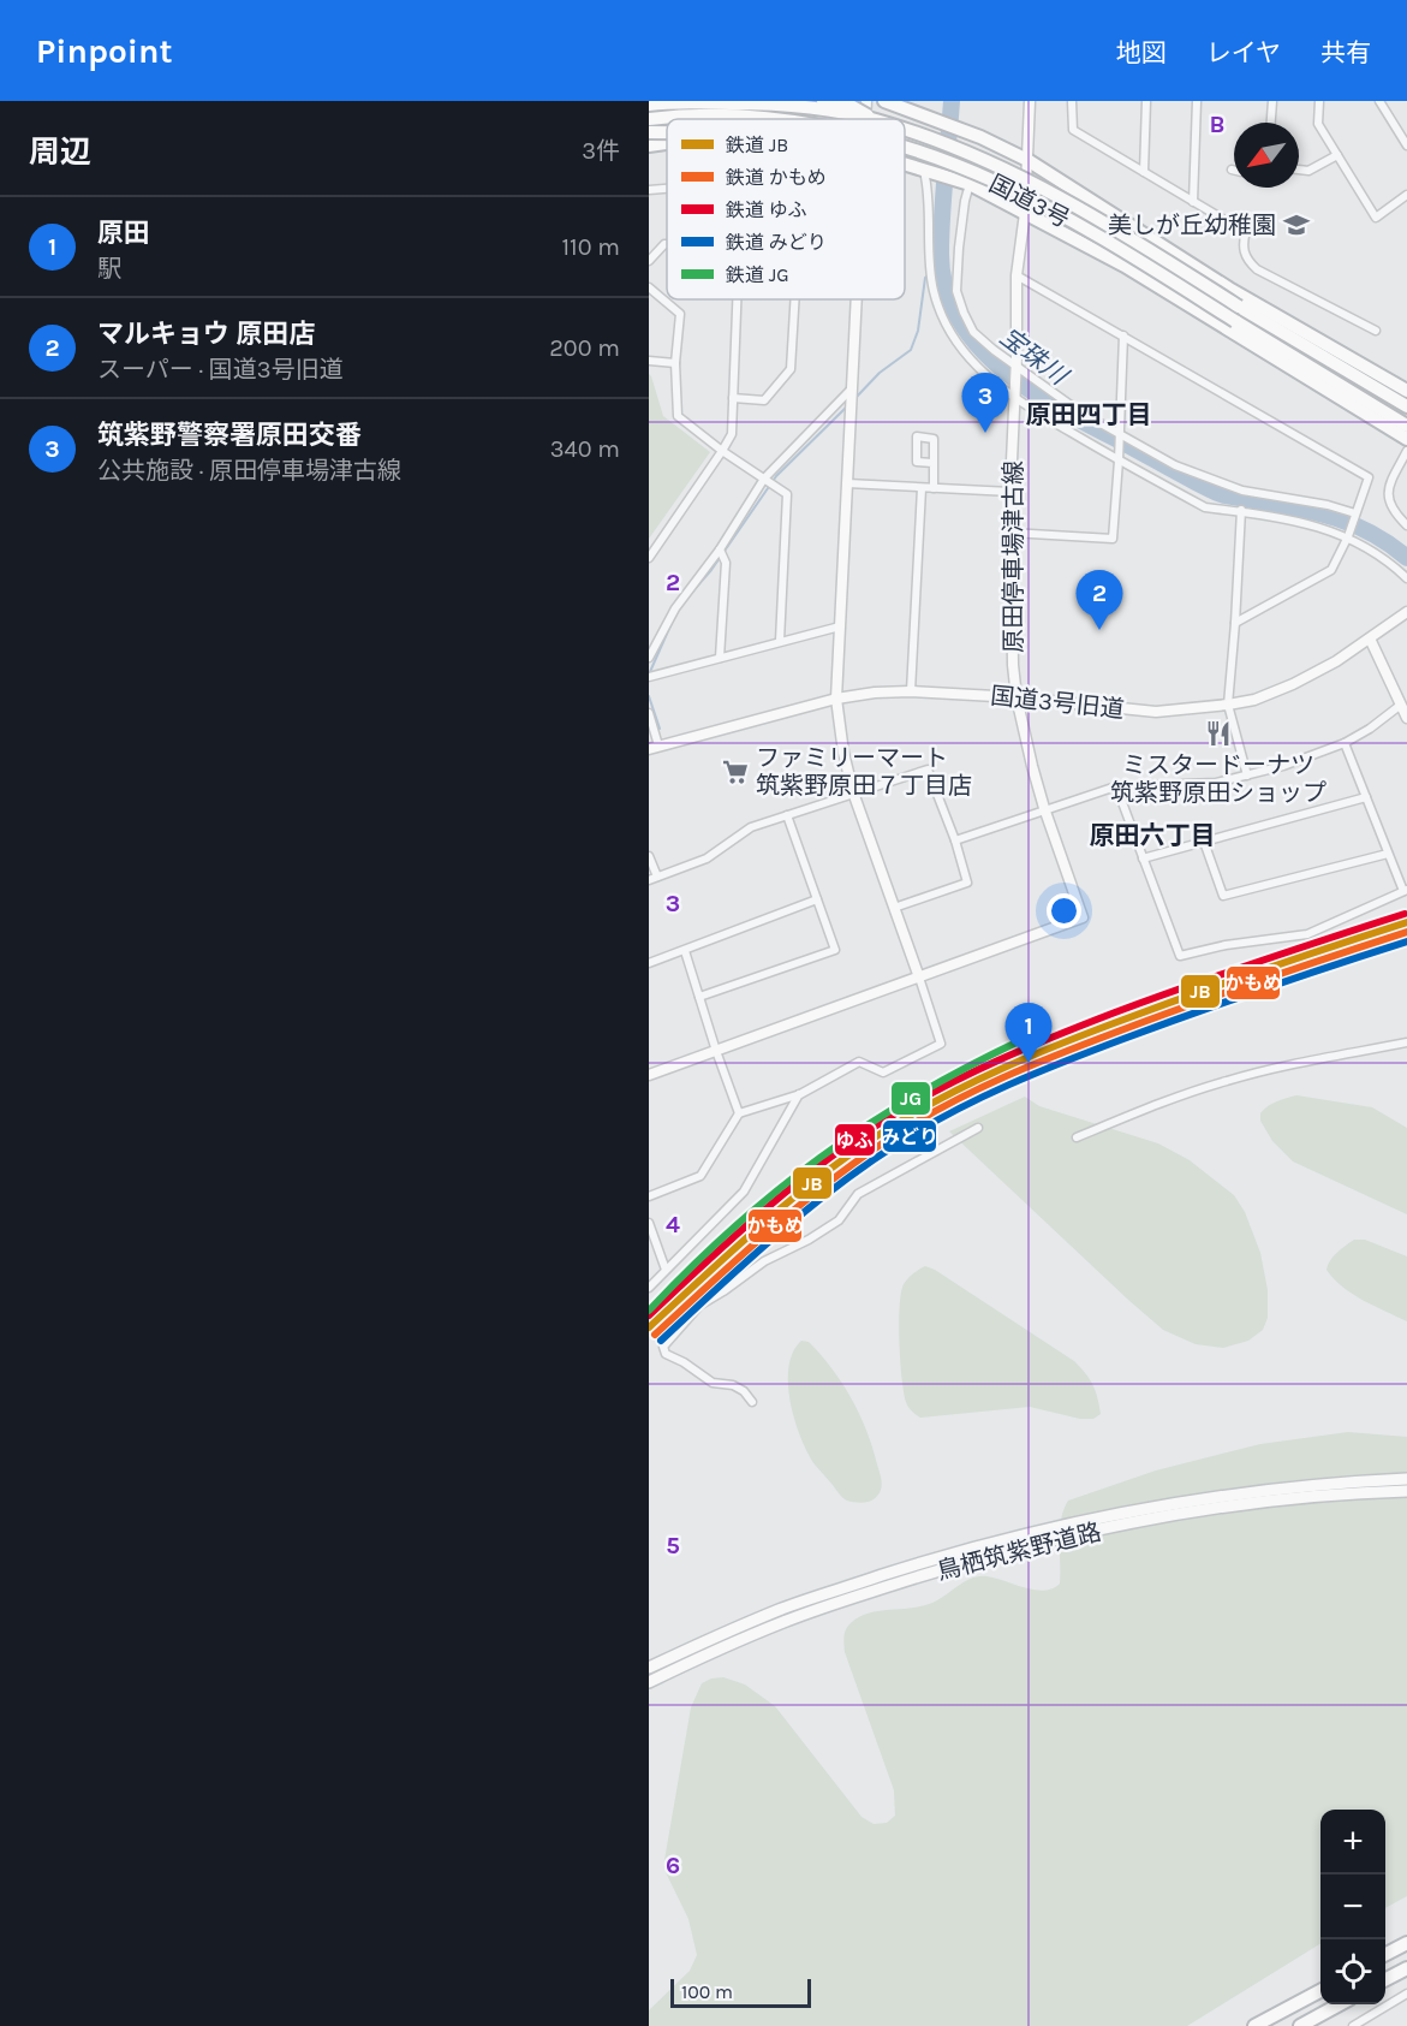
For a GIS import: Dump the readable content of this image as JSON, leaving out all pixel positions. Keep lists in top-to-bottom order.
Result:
{
  "streets": {
    "highway": ["国道3号"],
    "main road": ["鳥栖筑紫野道路"],
    "street": ["原田停車場津古線", "国道3号旧道"]
  },
  "crossings": [
    ["原田停車場津古線", "国道3号旧道"]
  ],
  "districts": ["原田四丁目", "原田六丁目"],
  "water": ["宝珠川"],
  "places": {
    "school or university": ["美しが丘幼稚園"],
    "restaurant": ["ミスタードーナツ 筑紫野原田ショップ"],
    "supermarket": ["ファミリーマート 筑紫野原田７丁目店"]
  },
  "lines": [
    "rail line ゆふ",
    "rail line JB",
    "rail line かもめ",
    "rail line みどり",
    "rail line JG"
  ],
  "legend": [
    "鉄道 JB",
    "鉄道 かもめ",
    "鉄道 ゆふ",
    "鉄道 みどり",
    "鉄道 JG"
  ],
  "scale_bar": "100 m",
  "north": "bottom left",
  "page": {
    "header": "Pinpoint",
    "nav": ["地図", "レイヤ", "共有"],
    "heading": ["周辺", "3件"],
    "list": [
      {
        "mark": "1",
        "name": "原田",
        "note": "駅",
        "value": "110 m"
      },
      {
        "mark": "2",
        "name": "マルキョウ 原田店",
        "note": "スーパー · 国道3号旧道",
        "value": "200 m"
      },
      {
        "mark": "3",
        "name": "筑紫野警察署原田交番",
        "note": "公共施設 · 原田停車場津古線",
        "value": "340 m"
      }
    ],
    "pins": ["3", "2", "1"],
    "map_buttons": ["+", "−"],
    "scale": "100 m"
  },
  "grid": {
    "columns": ["B"],
    "rows": [
      "2",
      "3",
      "4",
      "5",
      "6"
    ]
  }
}
